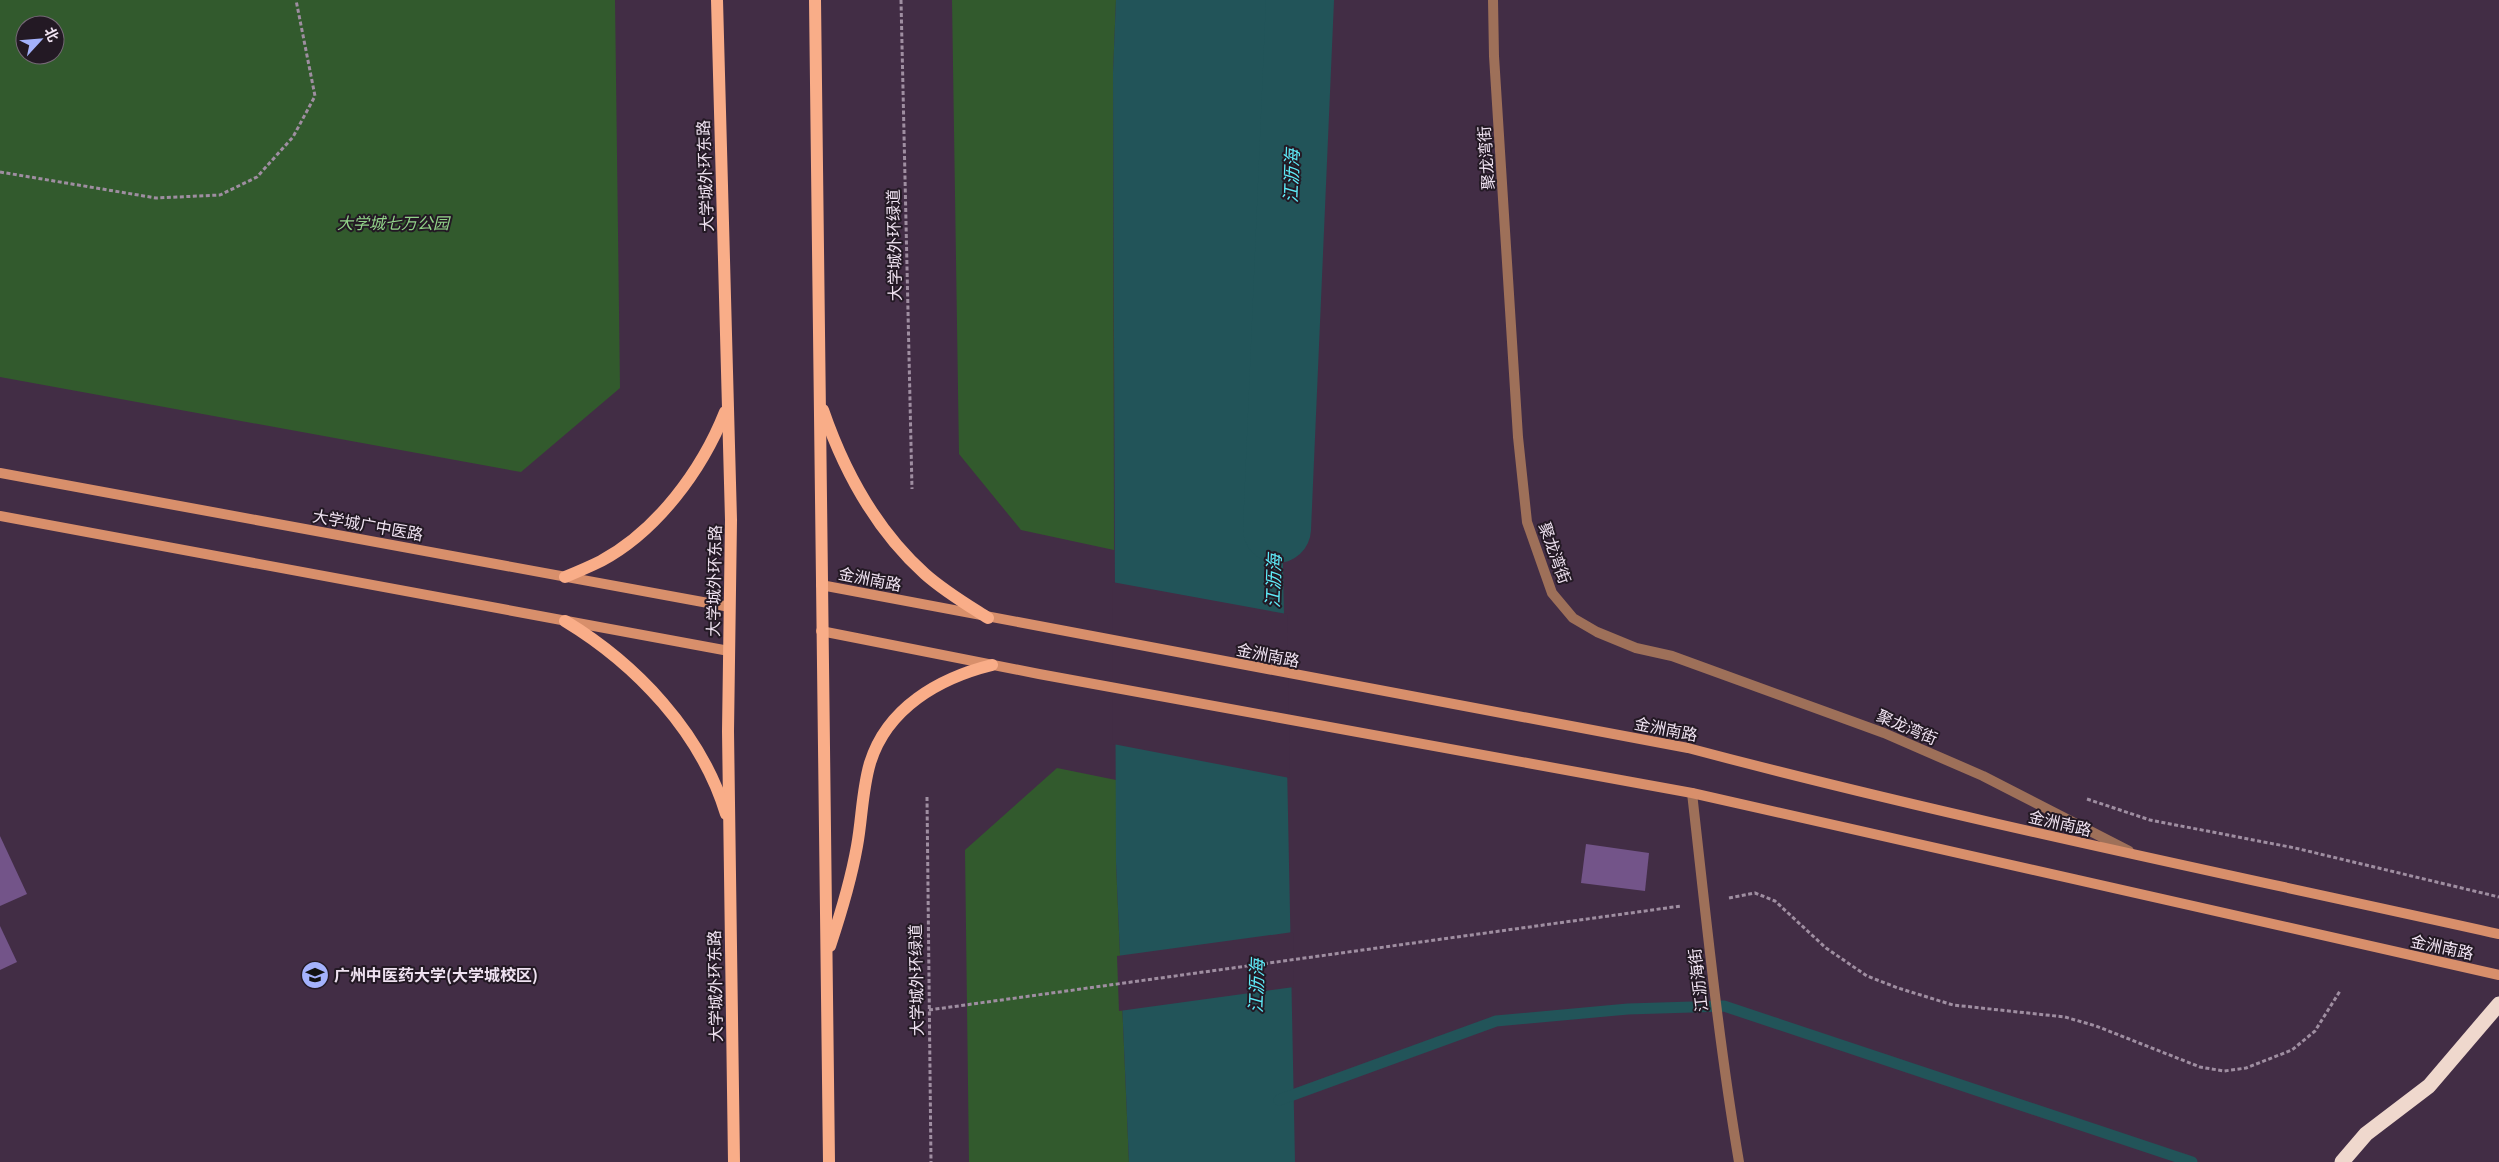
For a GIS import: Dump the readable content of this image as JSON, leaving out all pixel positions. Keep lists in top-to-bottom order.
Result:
{
  "streets": {
    "main road": ["大学城外环东路", "大学城广中医路", "金洲南路"],
    "street": ["聚龙湾街", "江沥海街"],
    "path": ["大学城外环绿道"]
  },
  "crossings": [
    ["聚龙湾街", "金洲南路"],
    ["大学城外环东路", "大学城广中医路"],
    ["金洲南路", "江沥海街"]
  ],
  "water": ["江沥海"],
  "parks": ["大学城七万公园"],
  "places": {
    "school or university": ["广州中医药大学(大学城校区)"]
  },
  "north": "top right"
}
